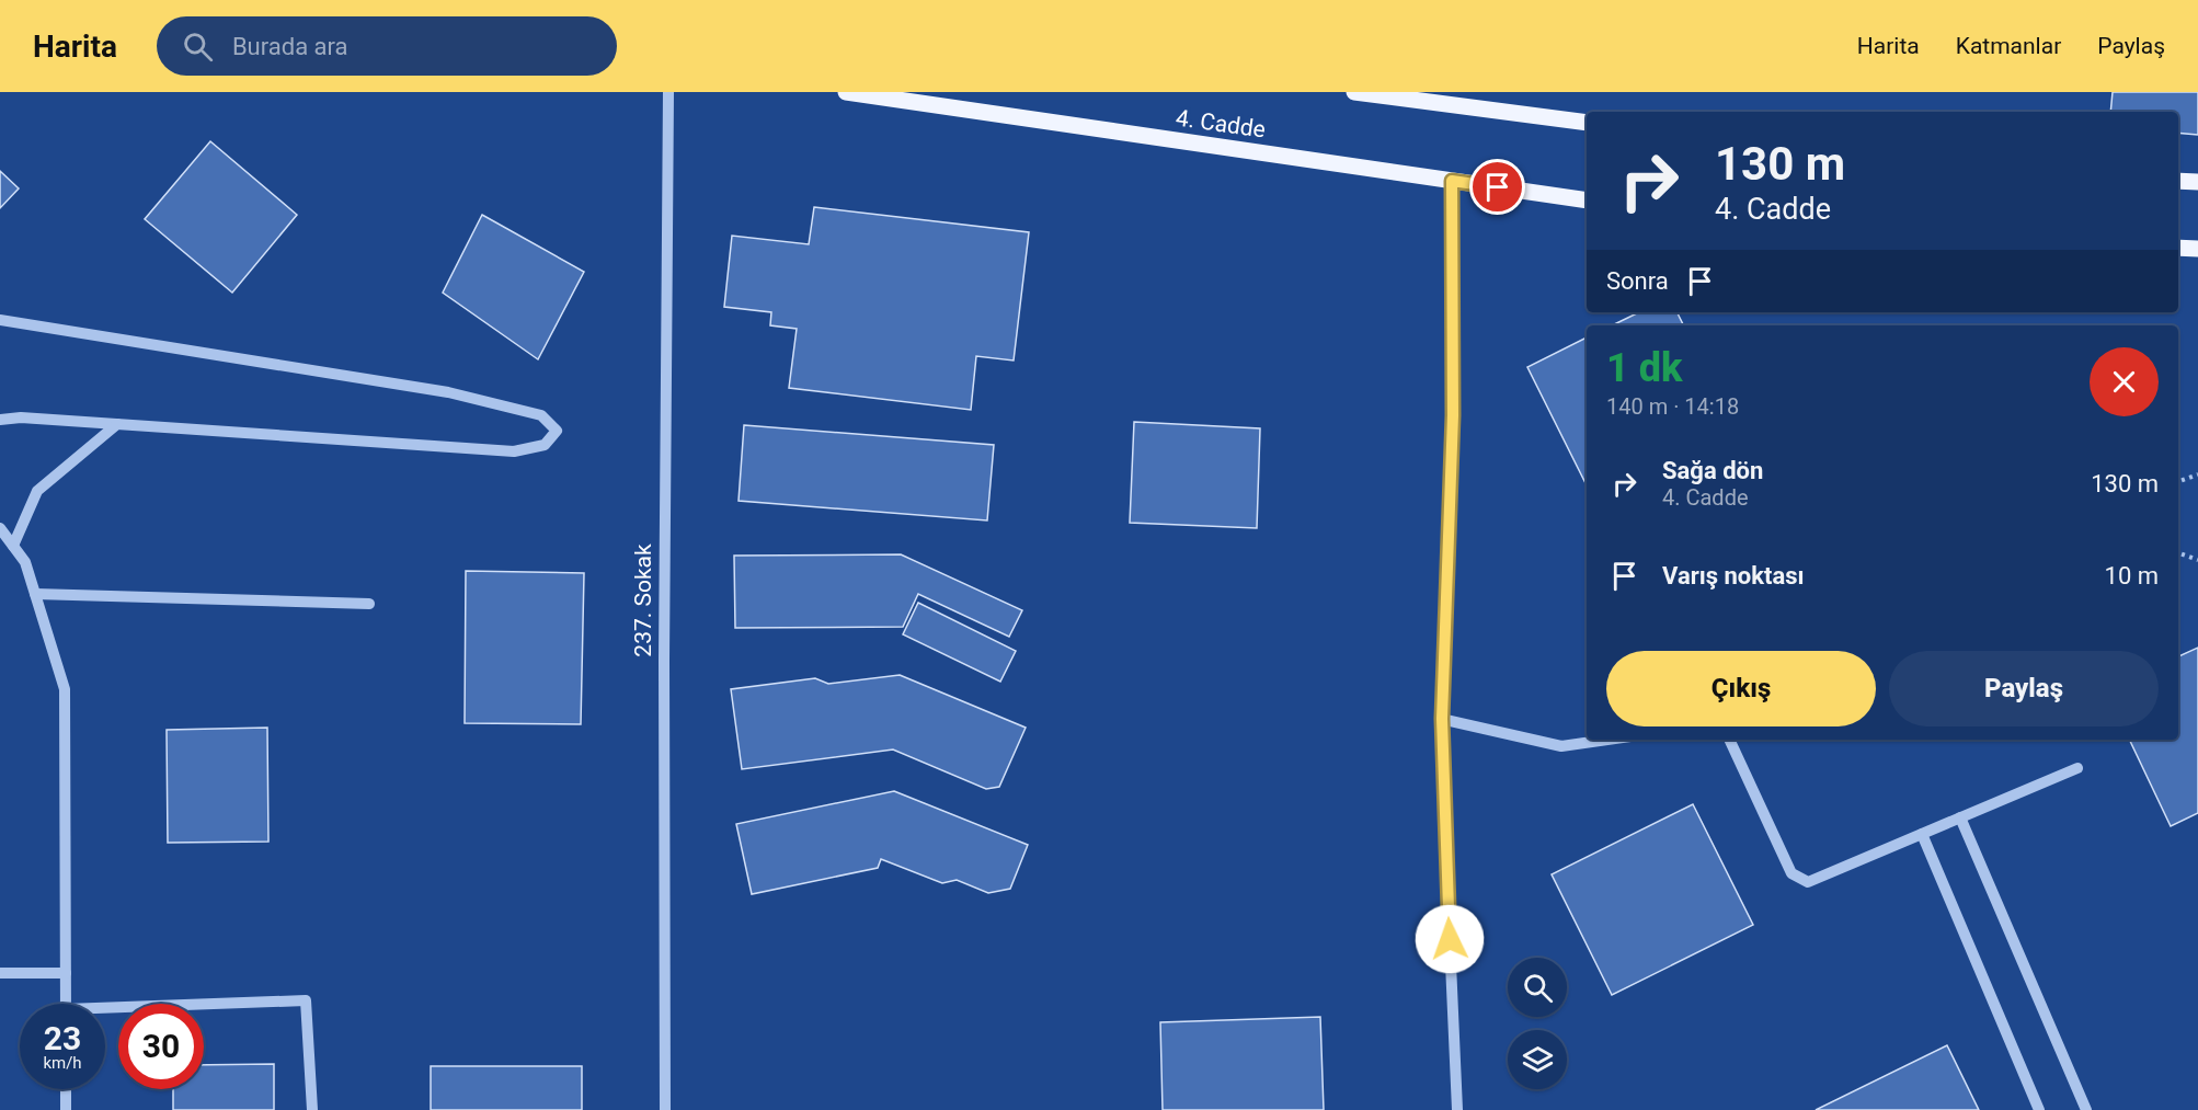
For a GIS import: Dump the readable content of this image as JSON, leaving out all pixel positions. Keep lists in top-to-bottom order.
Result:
{
  "streets": {
    "main road": ["4. Cadde"],
    "street": ["237. Sokak"]
  },
  "page": {
    "header": "Harita",
    "search": "Burada ara",
    "nav": ["Harita", "Katmanlar", "Paylaş"],
    "turn": ["130 m", "4. Cadde"],
    "then": "Sonra",
    "heading": ["1 dk", "140 m · 14:18"],
    "list": [
      {
        "name": "Sağa dön",
        "note": "4. Cadde",
        "value": "130 m"
      },
      {
        "name": "Varış noktası",
        "value": "10 m"
      }
    ],
    "buttons": ["Çıkış", "Paylaş"],
    "speed": "23 km/h",
    "limit": "30"
  }
}
